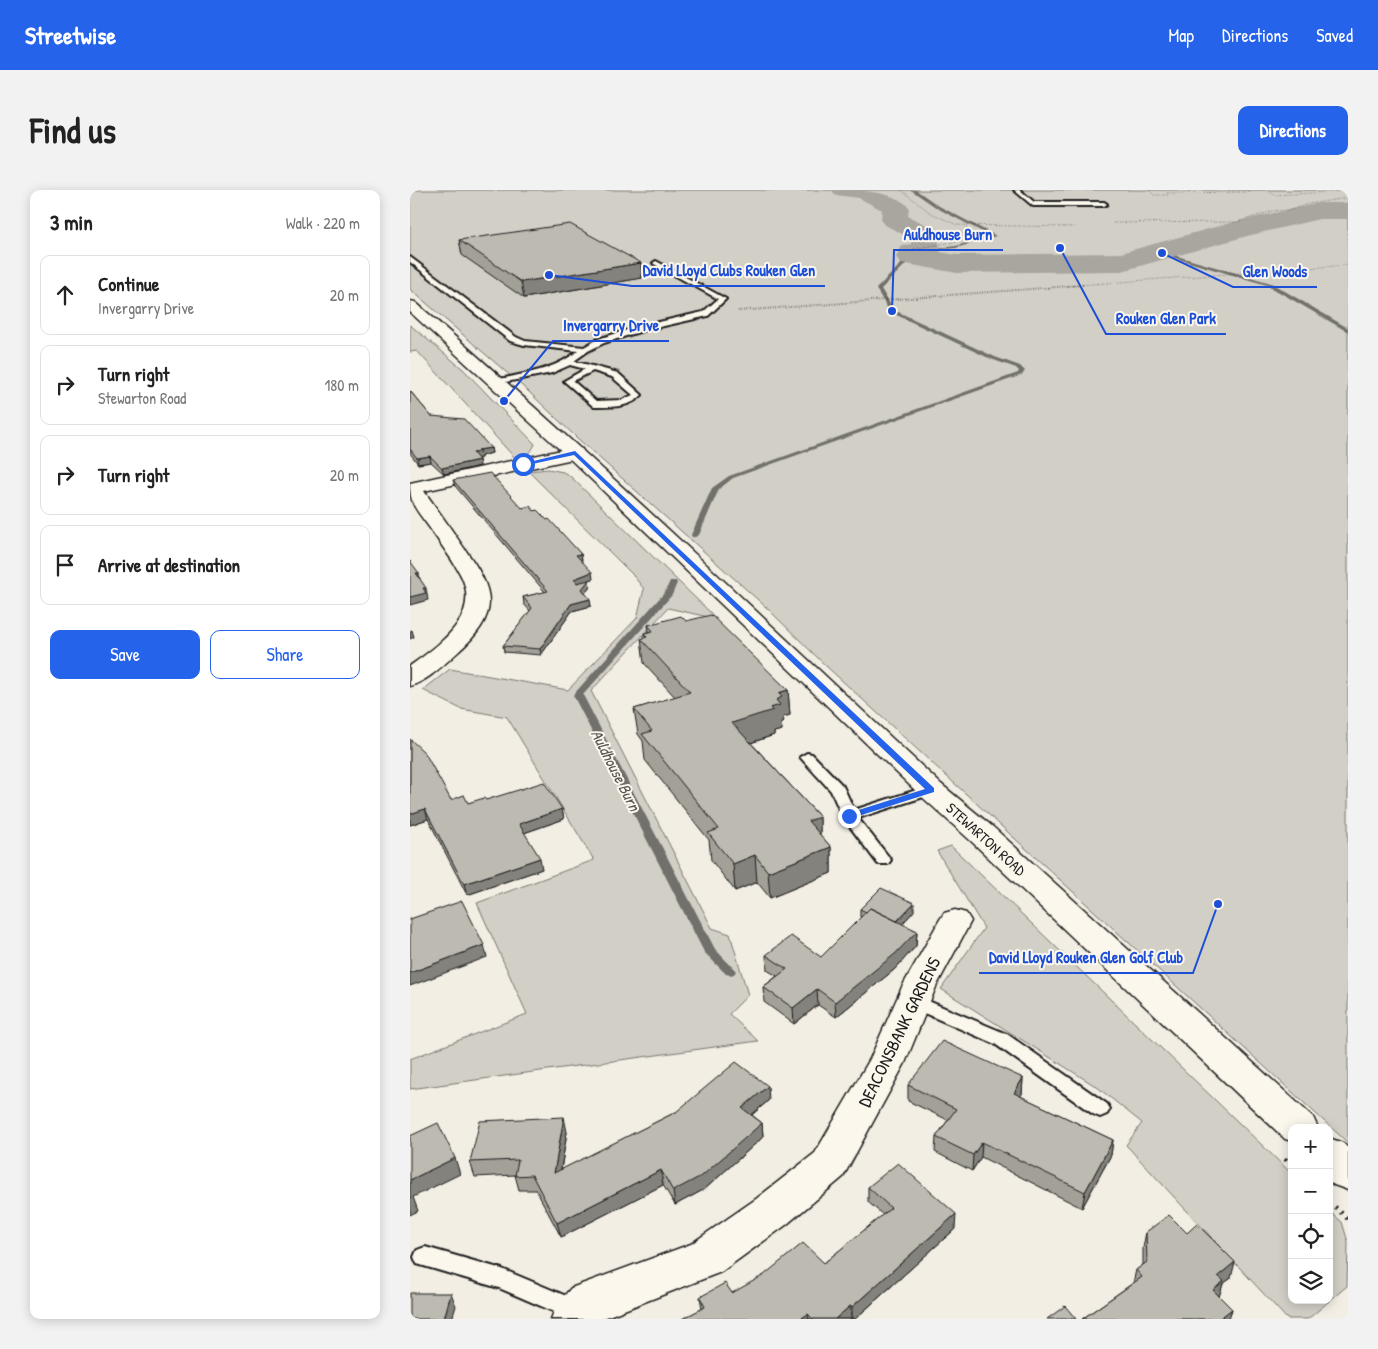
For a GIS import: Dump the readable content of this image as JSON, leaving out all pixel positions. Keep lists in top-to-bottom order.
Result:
{
  "streets": {
    "main road": ["STEWARTON ROAD", "DEACONSBANK GARDENS"]
  },
  "water": ["Auldhouse Burn"],
  "places": [
    "Rouken Glen Park",
    "Glen Woods",
    "David Lloyd Clubs Rouken Glen",
    "Auldhouse Burn",
    "Invergarry Drive",
    "David Lloyd Rouken Glen Golf Club"
  ],
  "page": {
    "header": "Streetwise",
    "nav": ["Map", "Directions", "Saved"],
    "buttons": [
      "Directions",
      ["Save", "Share"]
    ],
    "title": "Find us",
    "heading": ["3 min", "Walk · 220 m"],
    "list": [
      ["Continue", "Invergarry Drive", "20 m"],
      ["Turn right", "Stewarton Road", "180 m"],
      ["Turn right", "20 m"],
      "Arrive at destination"
    ],
    "map_buttons": ["+", "−"]
  }
}
